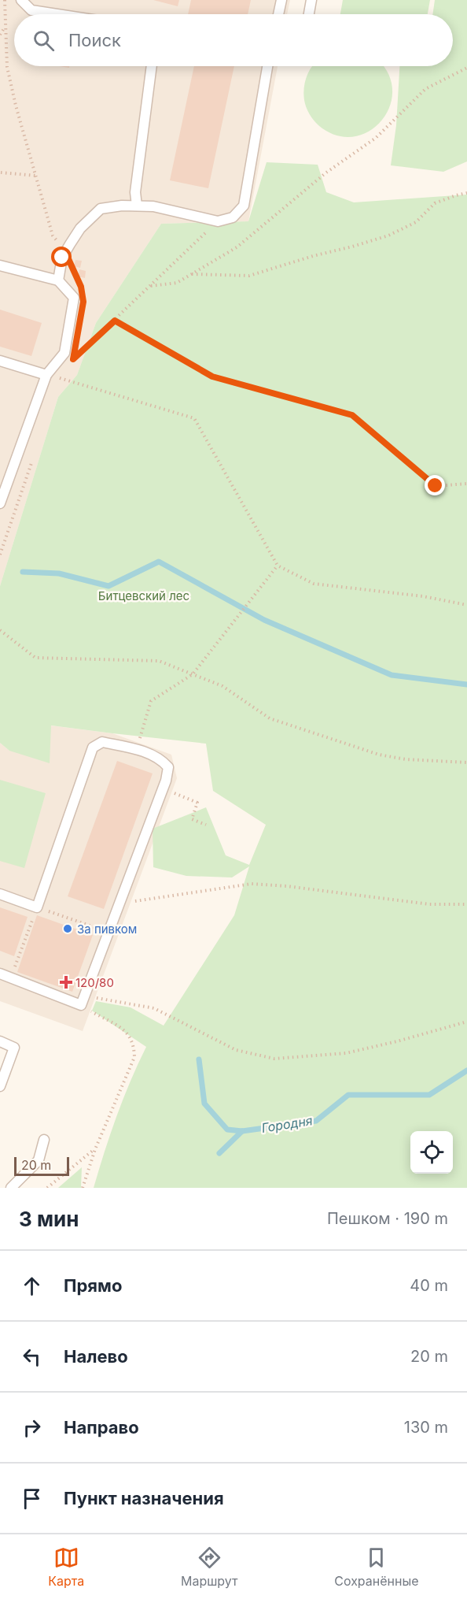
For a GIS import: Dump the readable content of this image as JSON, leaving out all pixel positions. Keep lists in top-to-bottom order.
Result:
{
  "water": ["Городня"],
  "parks": ["Битцевский лес"],
  "places": {
    "other": ["За пивком"],
    "health": ["120/80"]
  },
  "scale_bar": "20 m",
  "page": {
    "search": "Поиск",
    "scale": "20 m",
    "heading": ["3 мин", "Пешком · 190 m"],
    "list": [
      ["Прямо", "40 m"],
      ["Налево", "20 m"],
      ["Направо", "130 m"],
      "Пункт назначения"
    ],
    "nav": ["Карта", "Маршрут", "Сохранённые"]
  }
}
